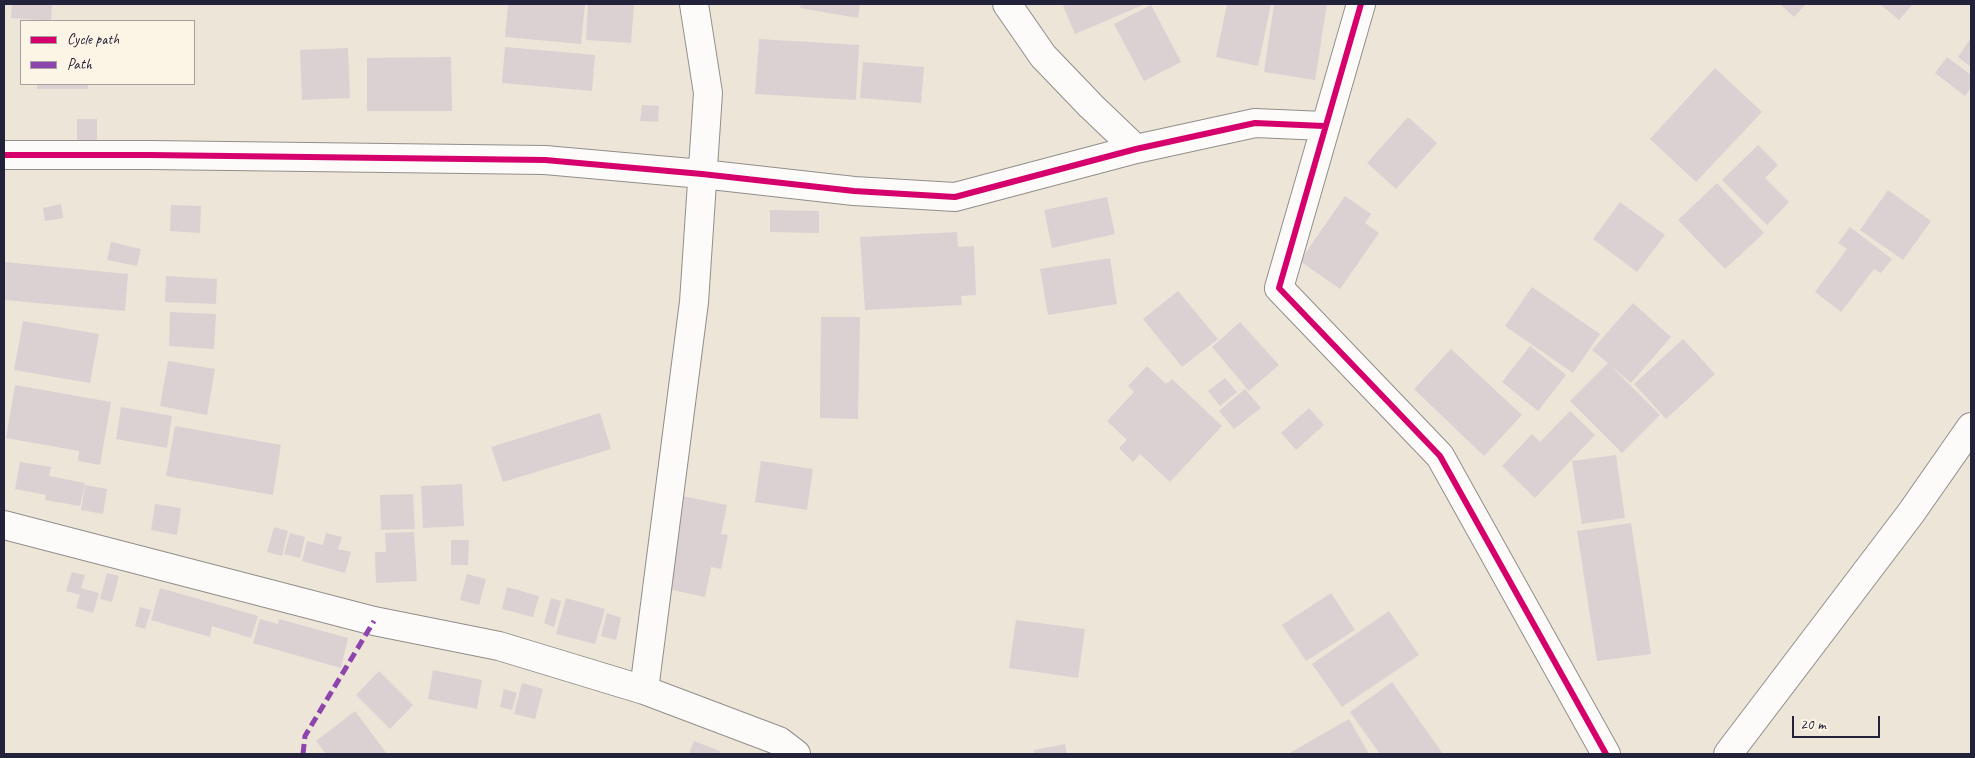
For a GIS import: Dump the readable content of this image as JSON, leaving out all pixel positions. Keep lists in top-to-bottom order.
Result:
{
  "legend": ["Cycle path", "Path"],
  "scale_bar": "20 m"
}
